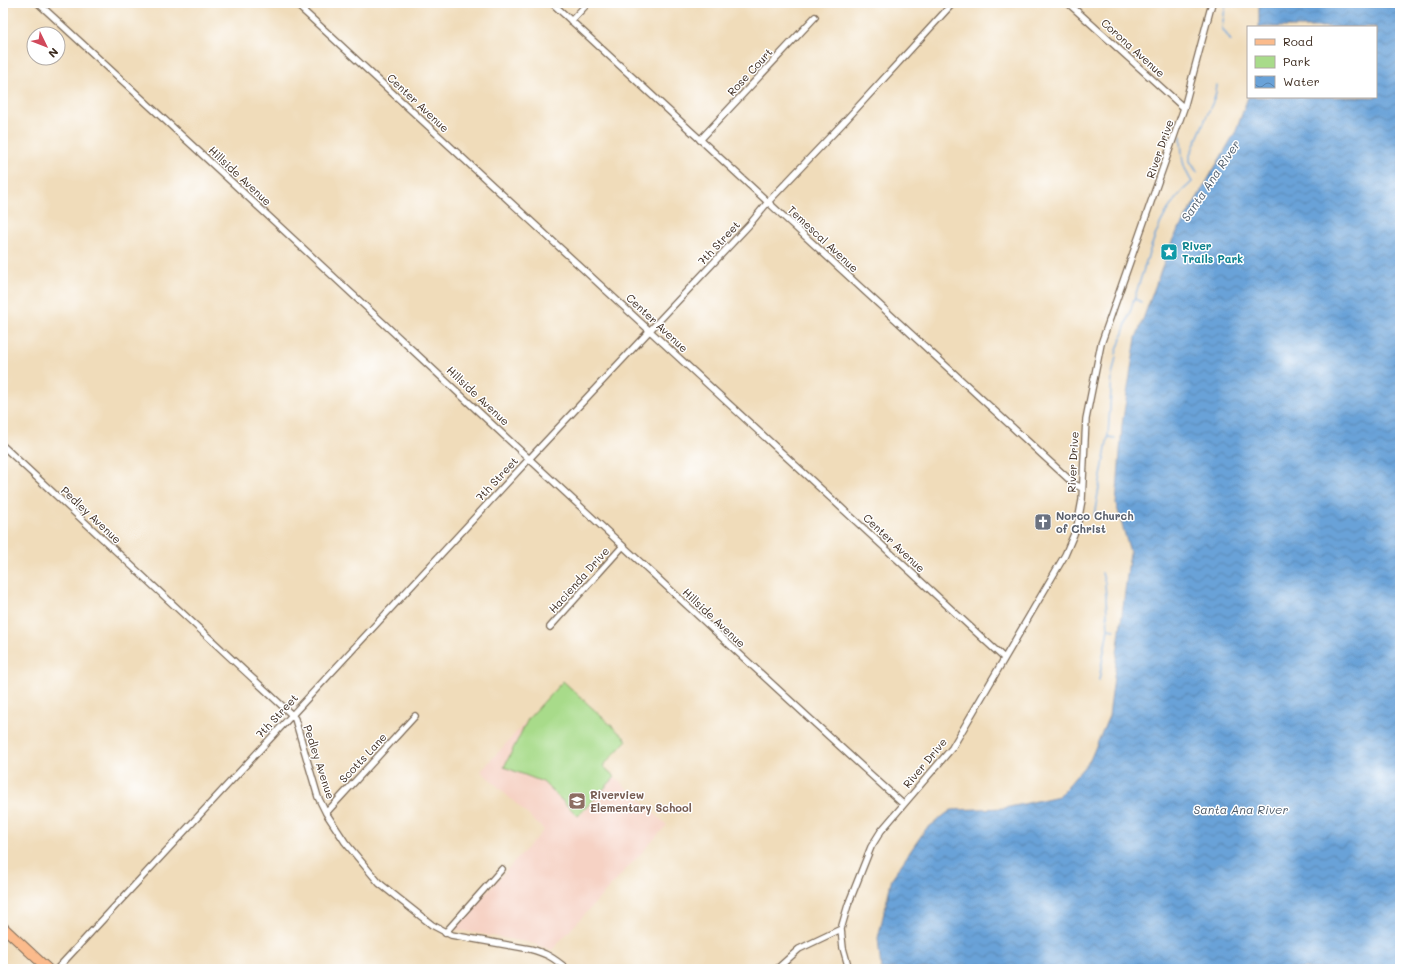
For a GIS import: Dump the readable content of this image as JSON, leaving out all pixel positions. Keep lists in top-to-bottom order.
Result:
{
  "streets": {
    "street": [
      "Corona Avenue",
      "Rose Court",
      "Center Avenue",
      "River Drive",
      "Hillside Avenue",
      "Temescal Avenue",
      "7th Street",
      "Pedley Avenue",
      "Hacienda Drive",
      "Scotts Lane"
    ]
  },
  "crossings": [
    ["Corona Avenue", "River Drive"],
    ["Rose Court", "Temescal Avenue"],
    ["Center Avenue", "River Drive"],
    ["Center Avenue", "7th Street"],
    ["River Drive", "Hillside Avenue"],
    ["River Drive", "Temescal Avenue"],
    ["Hillside Avenue", "7th Street"],
    ["Hillside Avenue", "Hacienda Drive"],
    ["Temescal Avenue", "7th Street"],
    ["7th Street", "Pedley Avenue"],
    ["Pedley Avenue", "Scotts Lane"]
  ],
  "water": ["Santa Ana River"],
  "places": {
    "place": ["River Trails Park"],
    "church": ["Norco Church of Christ"],
    "school or university": ["Riverview Elementary School"]
  },
  "legend": ["Road", "Park", "Water"],
  "north": "bottom right"
}
